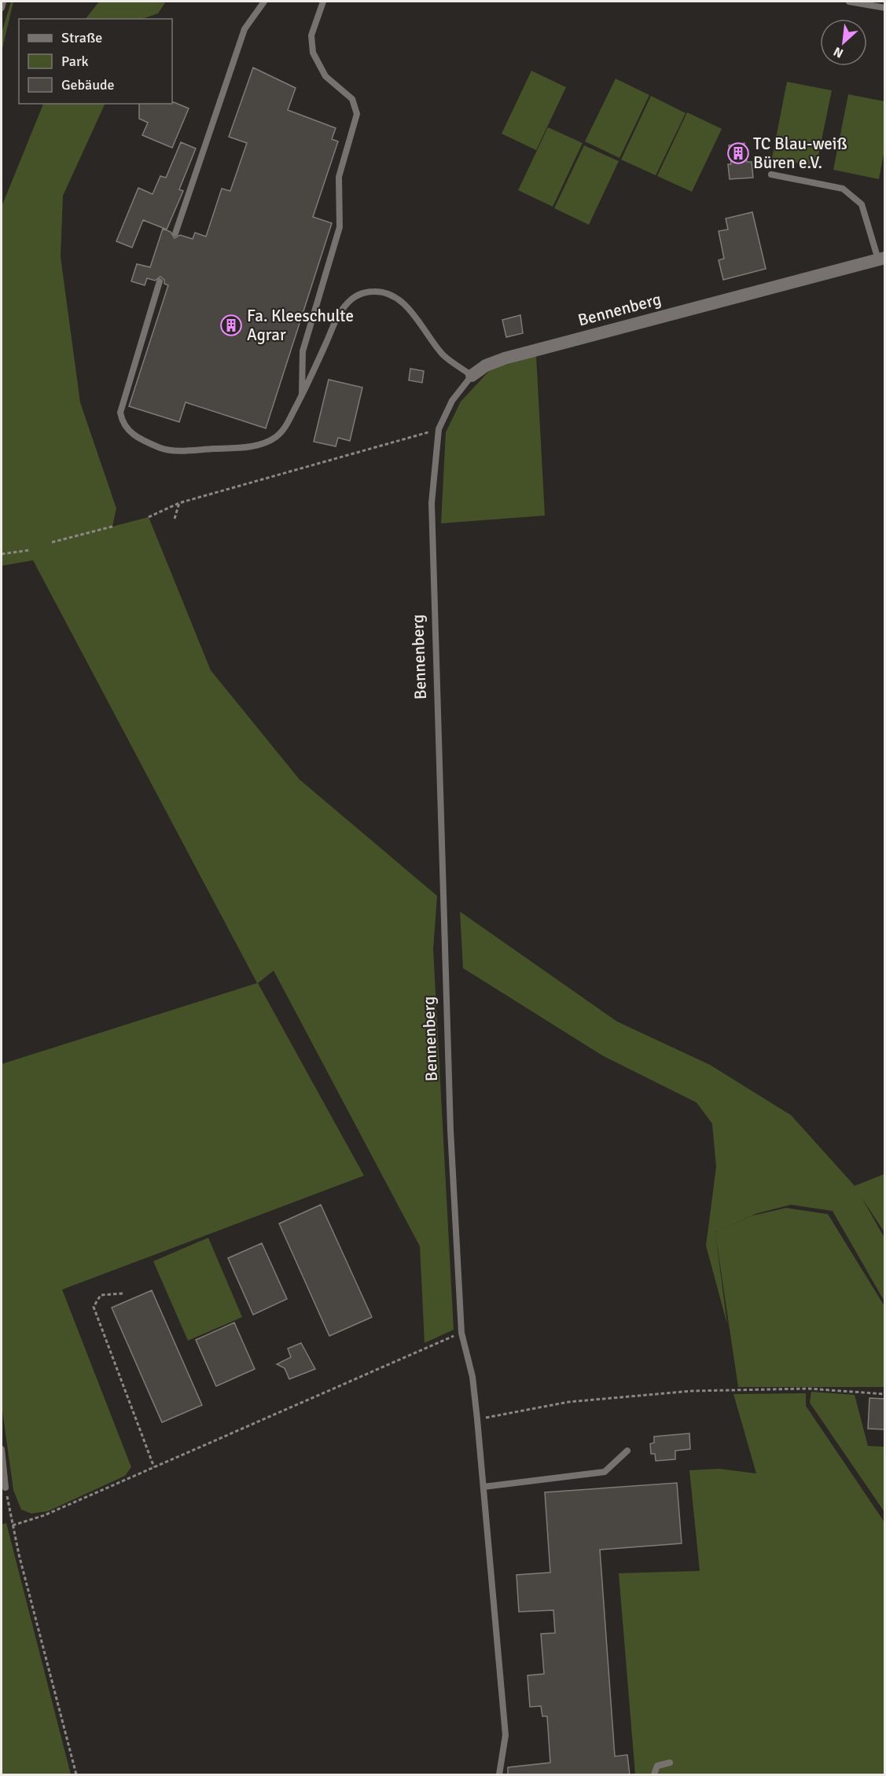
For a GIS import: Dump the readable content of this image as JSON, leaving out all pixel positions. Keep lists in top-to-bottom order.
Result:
{
  "streets": {
    "street": ["Bennenberg"]
  },
  "places": {
    "building": ["TC Blau-weiß Büren e.V.", "Fa. Kleeschulte Agrar"]
  },
  "legend": ["Straße", "Park", "Gebäude"],
  "north": "bottom left"
}
